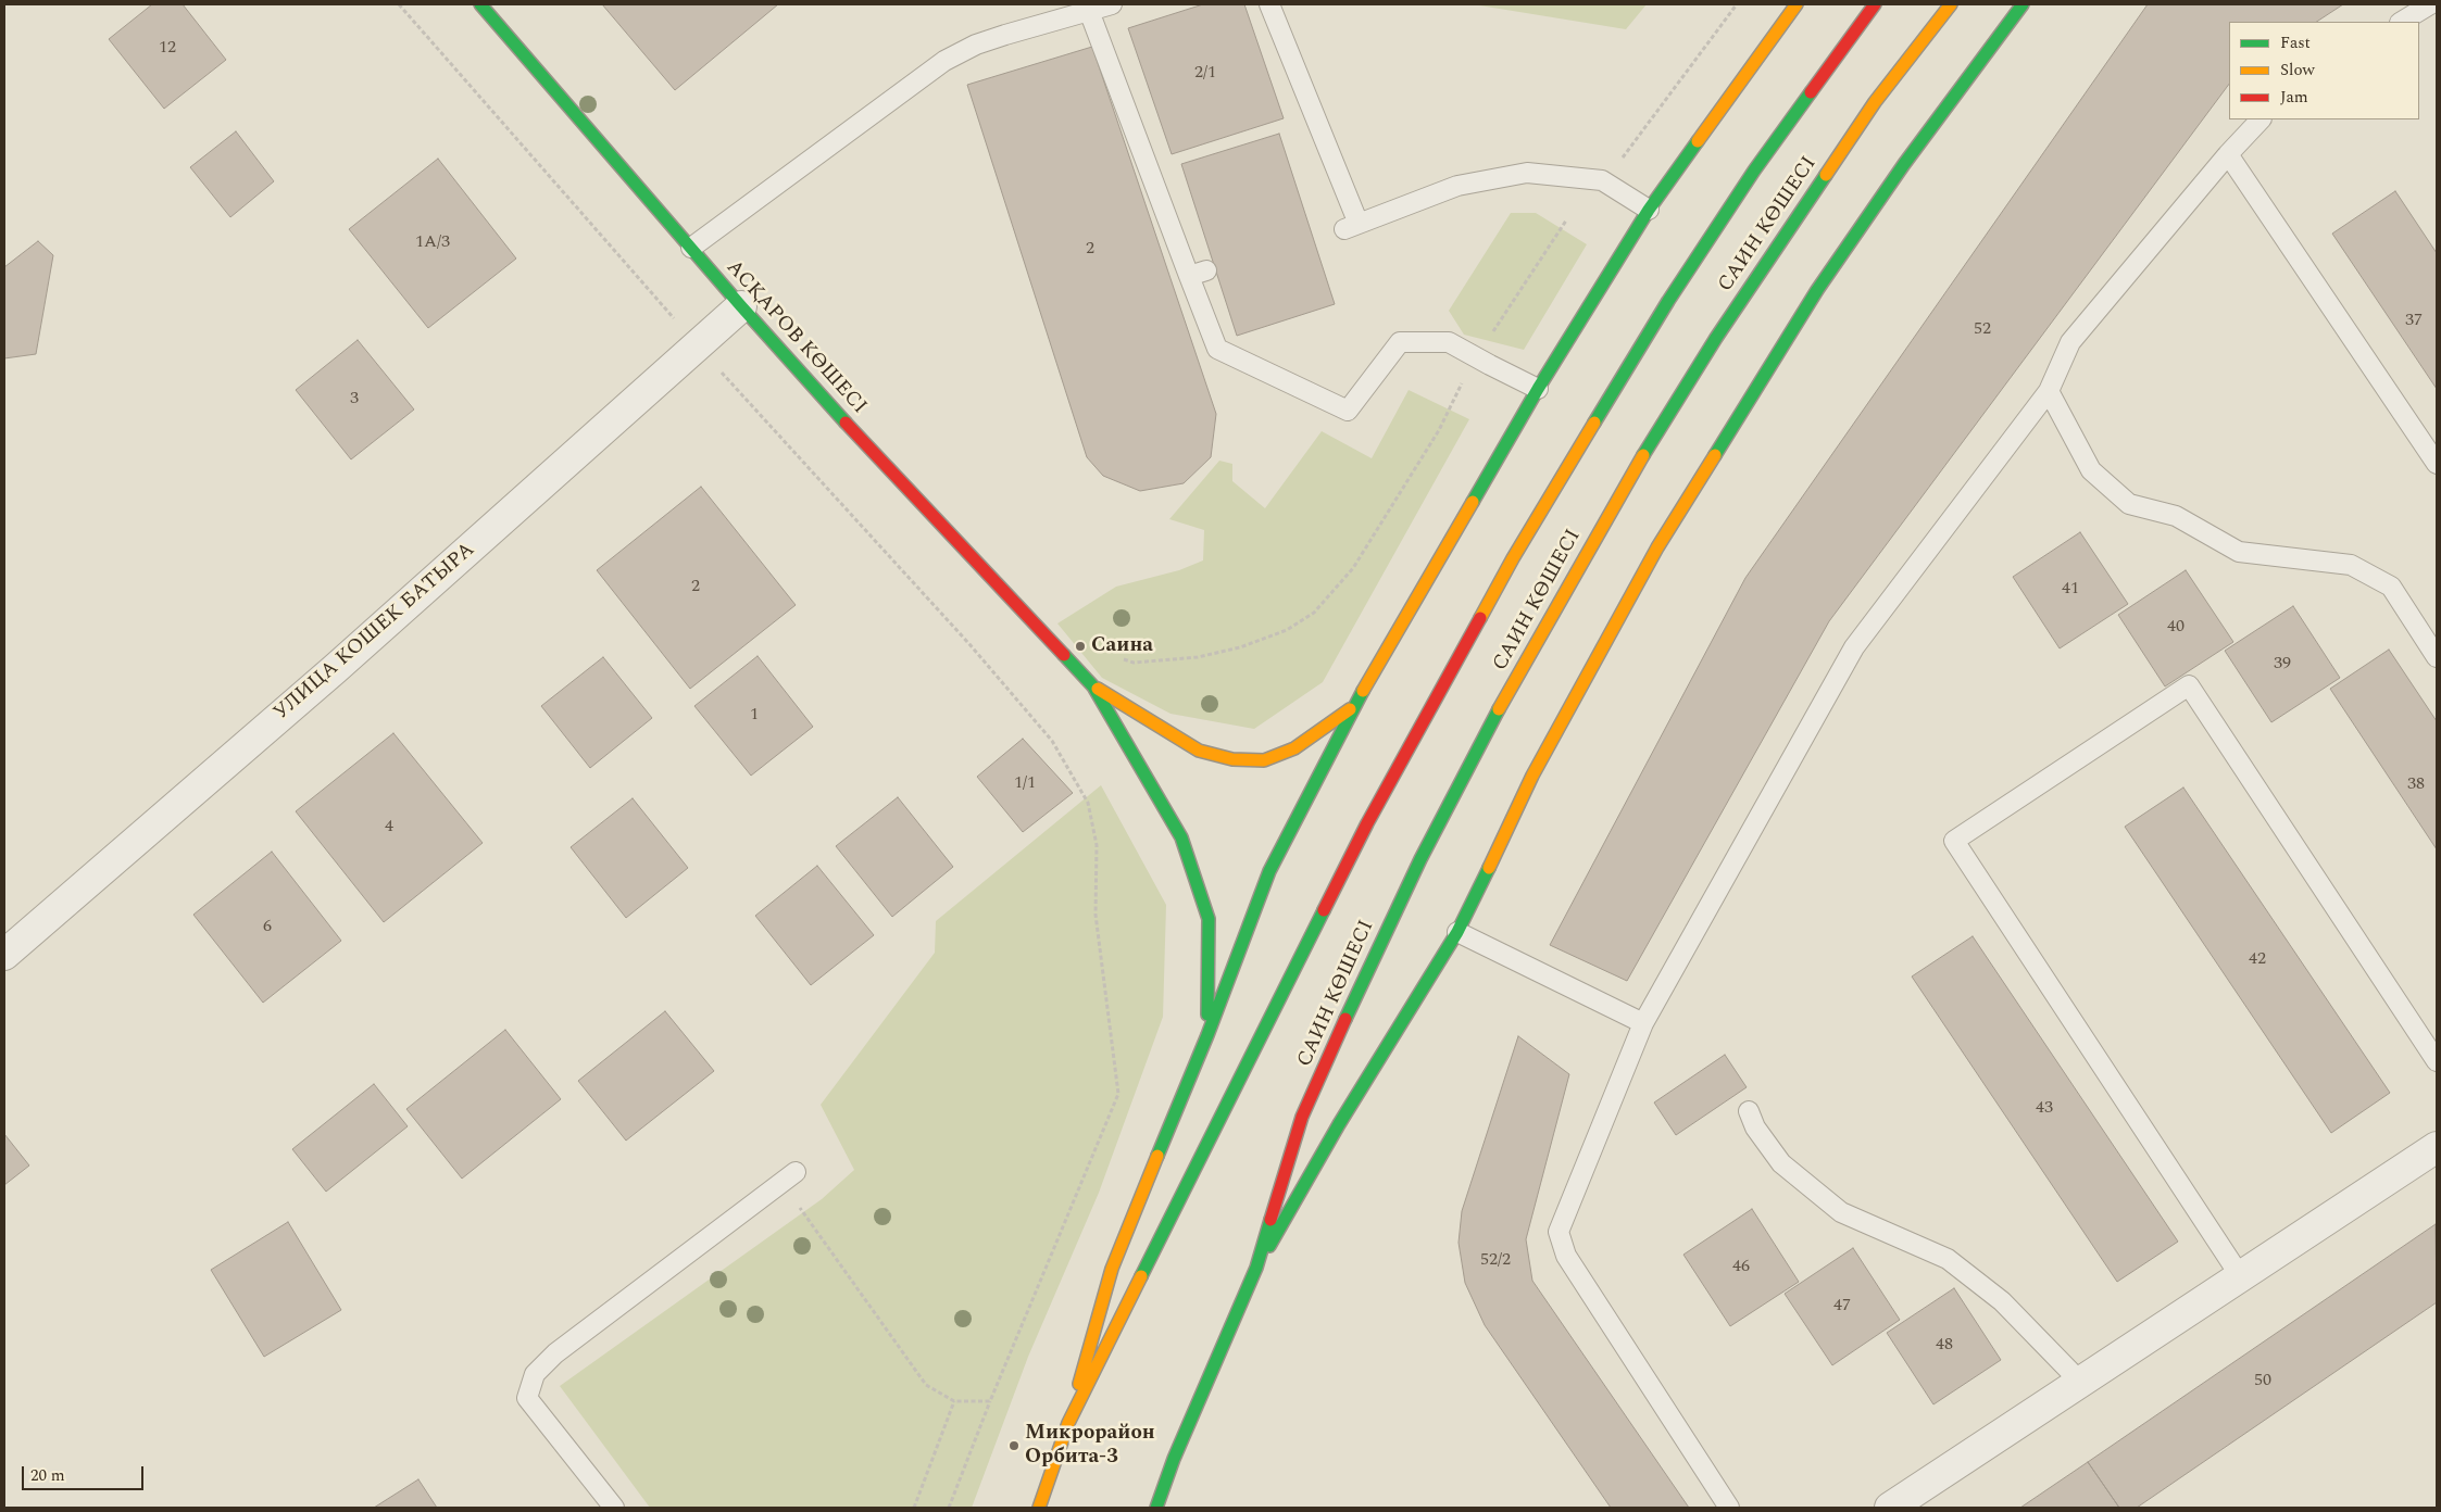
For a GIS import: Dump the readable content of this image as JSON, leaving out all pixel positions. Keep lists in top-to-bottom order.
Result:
{
  "streets": {
    "street": ["САИН КӨШЕСІ", "АСҚАРОВ КӨШЕСІ", "УЛИЦА КОШЕК БАТЫРА"]
  },
  "crossings": [
    ["АСҚАРОВ КӨШЕСІ", "УЛИЦА КОШЕК БАТЫРА"]
  ],
  "places": ["Саина", "Микрорайон Орбита-3"],
  "house_numbers": [
    "12",
    "2/1",
    "1А/3",
    "2",
    "37",
    "52",
    "3",
    "2",
    "41",
    "40",
    "39",
    "1",
    "1/1",
    "38",
    "4",
    "6",
    "42",
    "43",
    "52/2",
    "46",
    "47",
    "48",
    "50"
  ],
  "legend": ["Fast", "Slow", "Jam"],
  "scale_bar": "20 m"
}
